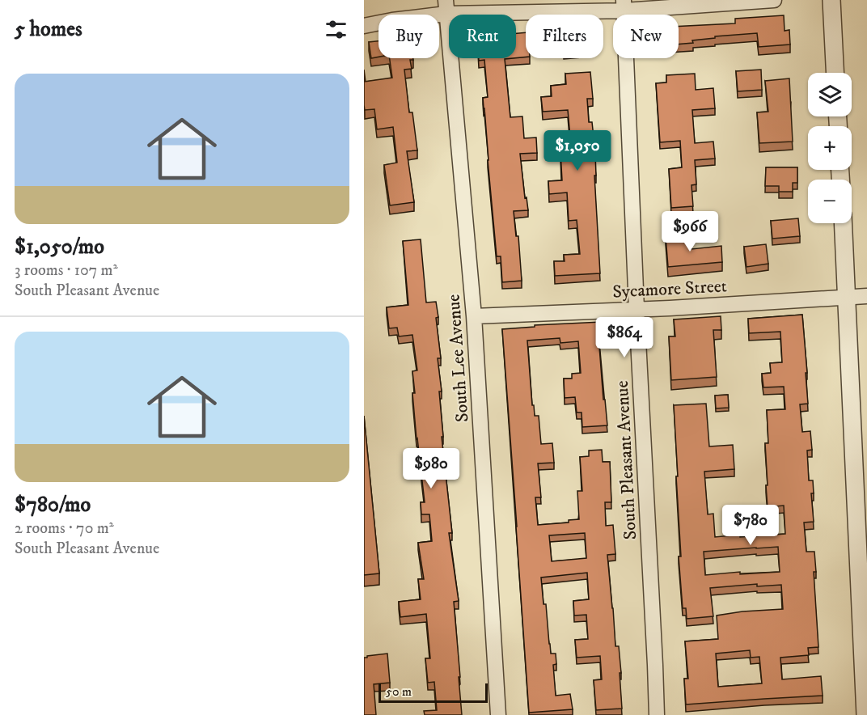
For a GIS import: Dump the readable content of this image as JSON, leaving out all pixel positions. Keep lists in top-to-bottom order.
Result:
{
  "streets": {
    "street": ["Sycamore Street", "South Lee Avenue", "South Pleasant Avenue"]
  },
  "crossings": [
    ["Sycamore Street", "South Lee Avenue"],
    ["Sycamore Street", "South Pleasant Avenue"]
  ],
  "scale_bar": "50 m",
  "page": {
    "heading": "5 homes",
    "chip": [
      "Buy",
      "Rent",
      "Filters",
      "New"
    ],
    "list": [
      {
        "name": "$1,050/mo",
        "note": "3 rooms · 107 m² · South Pleasant Avenue"
      },
      {
        "name": "$780/mo",
        "note": "2 rooms · 70 m² · South Pleasant Avenue"
      }
    ],
    "map_buttons": ["+", "−"],
    "price": [
      "$1,050",
      "$966",
      "$864",
      "$980",
      "$780"
    ],
    "scale": "50 m"
  }
}
